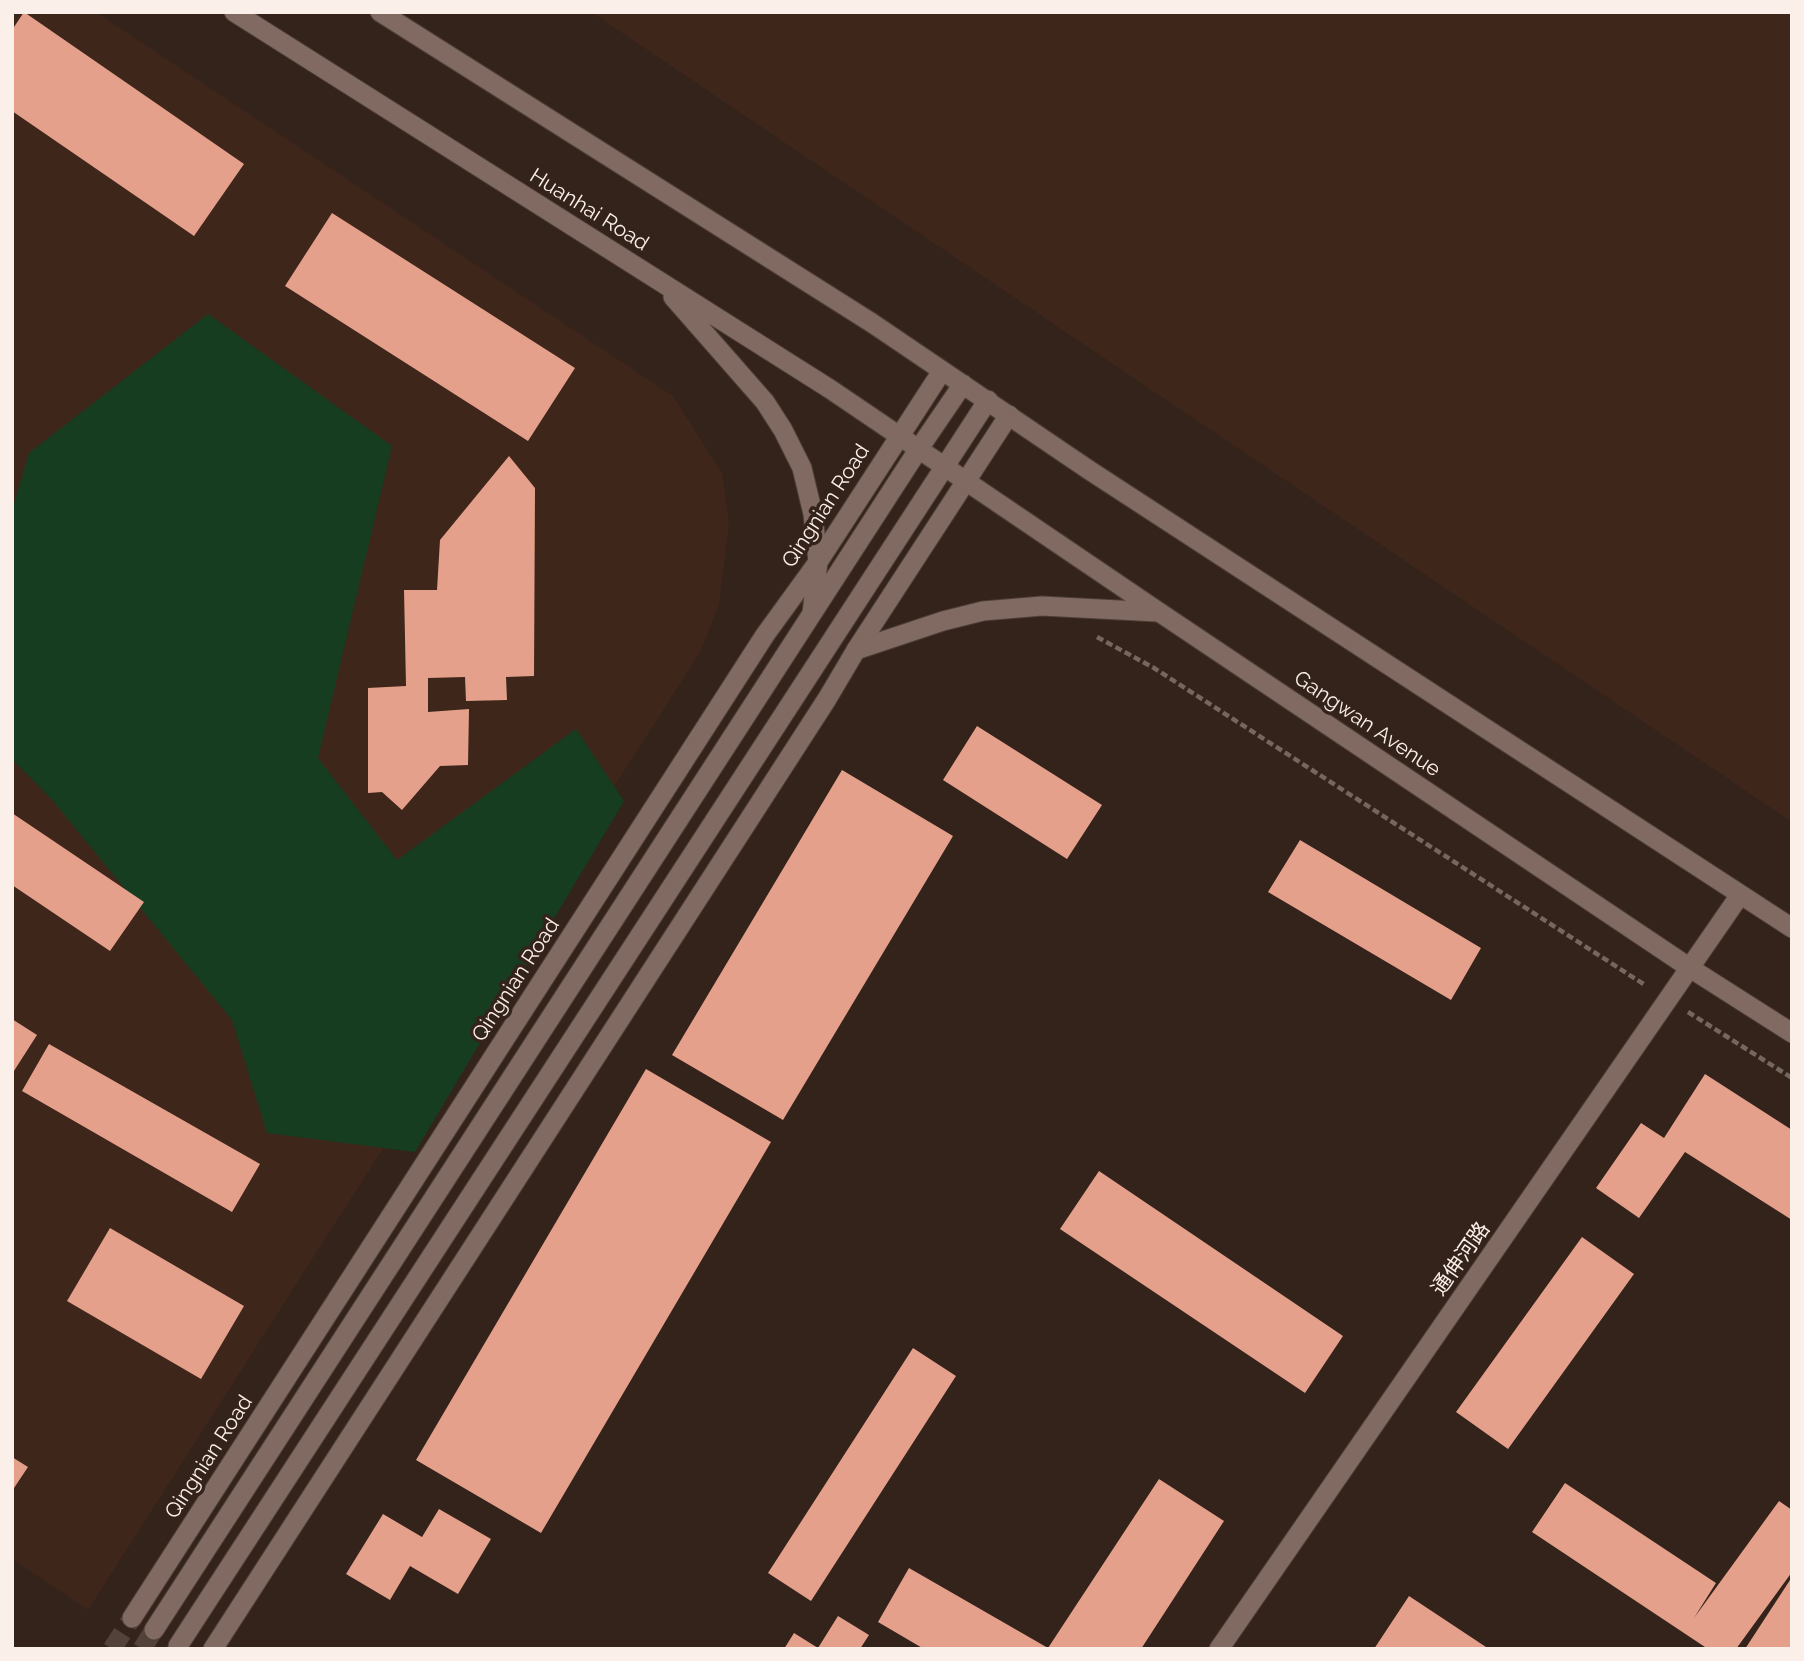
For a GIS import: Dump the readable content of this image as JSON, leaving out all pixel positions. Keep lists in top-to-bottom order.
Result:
{
  "streets": {
    "main road": [
      "Huanhai Road",
      "Qingnian Road",
      "Gangwan Avenue",
      "通伸河路"
    ]
  },
  "crossings": [
    ["Huanhai Road", "Qingnian Road"],
    ["Huanhai Road", "Gangwan Avenue"],
    ["Gangwan Avenue", "通伸河路"]
  ]
}
